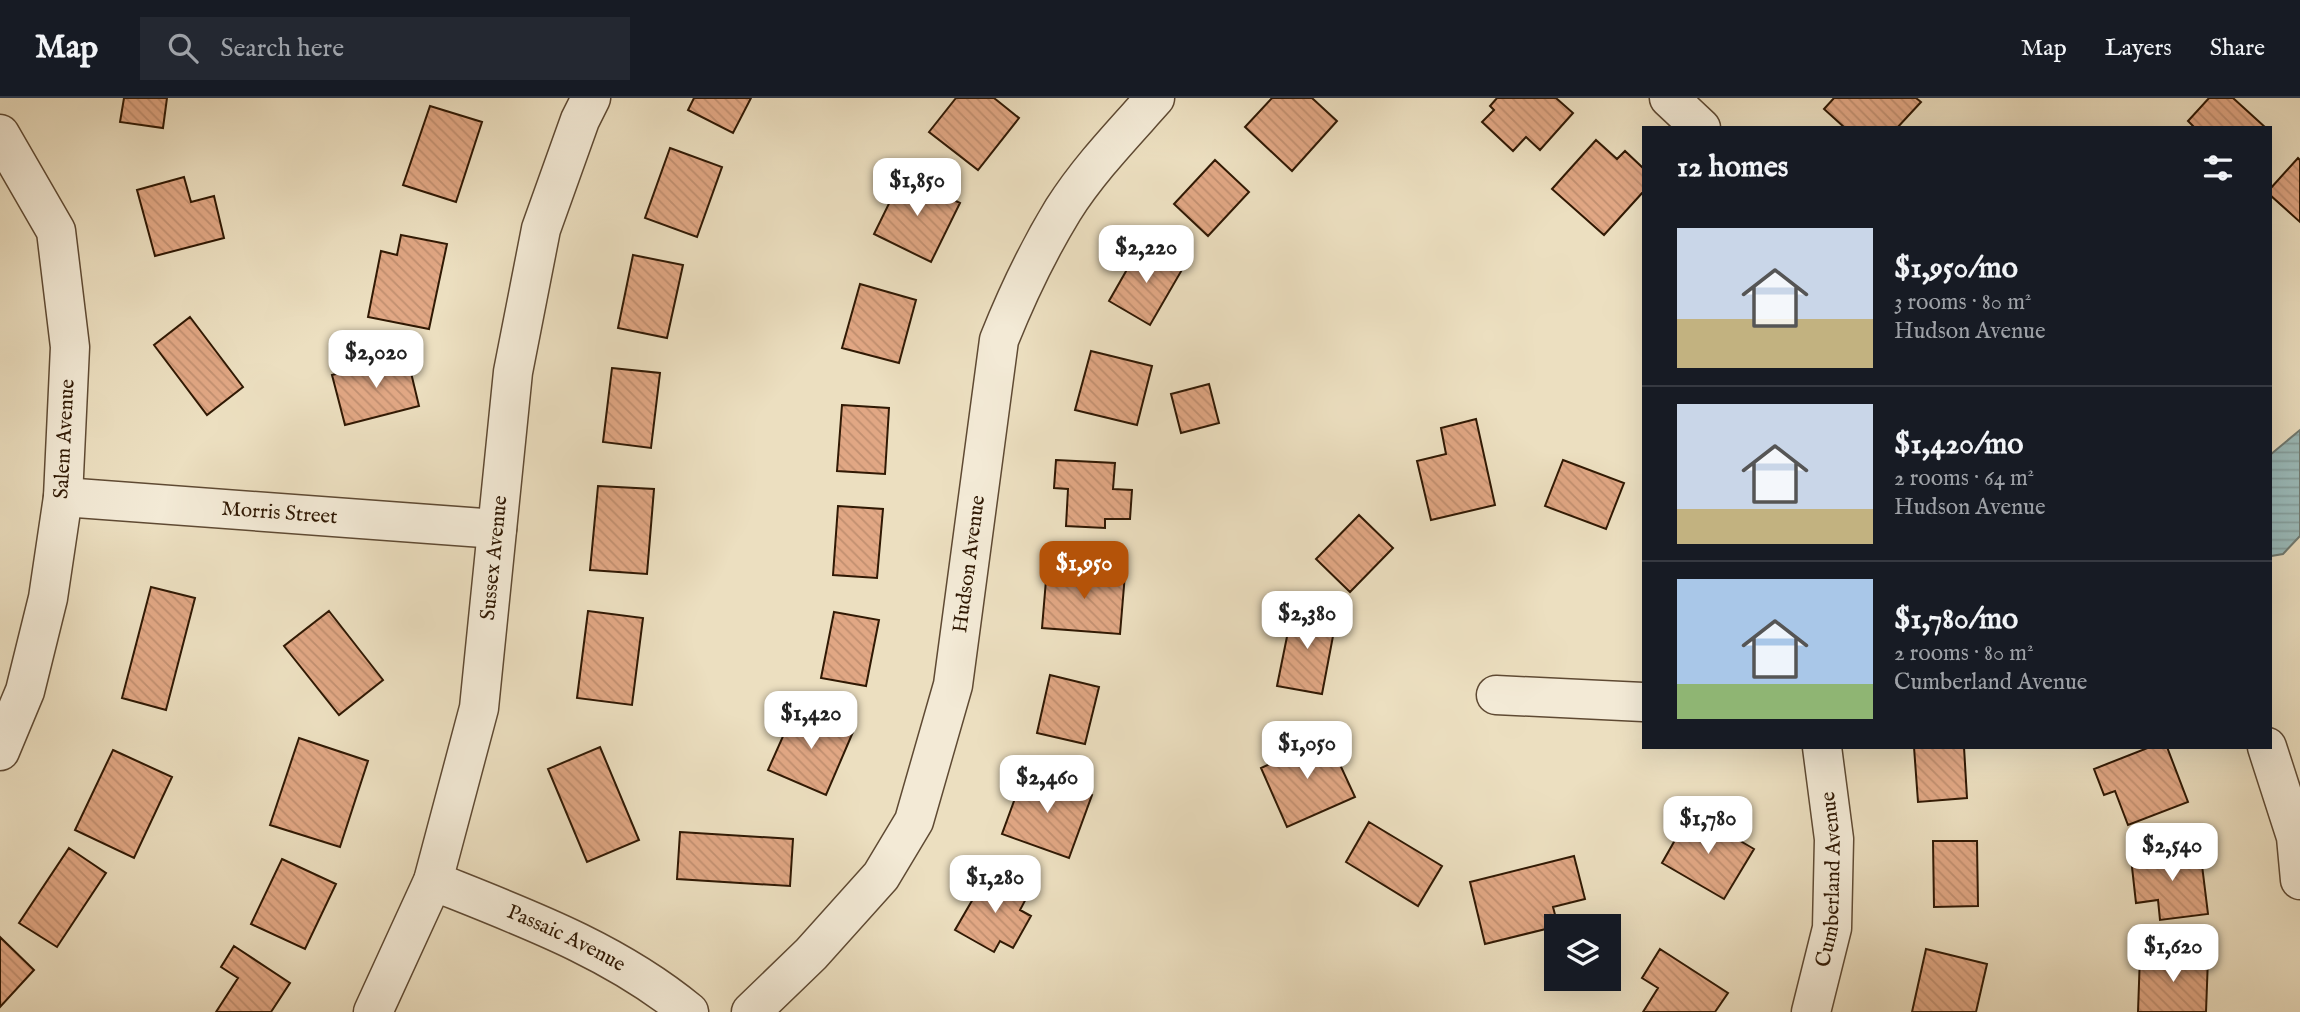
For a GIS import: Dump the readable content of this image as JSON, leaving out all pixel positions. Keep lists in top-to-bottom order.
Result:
{
  "streets": {
    "street": [
      "Salem Avenue",
      "Morris Street",
      "Sussex Avenue",
      "Hudson Avenue",
      "Cumberland Avenue",
      "Passaic Avenue"
    ]
  },
  "crossings": [
    ["Salem Avenue", "Morris Street"],
    ["Morris Street", "Sussex Avenue"],
    ["Sussex Avenue", "Passaic Avenue"]
  ],
  "page": {
    "header": "Map",
    "search": "Search here",
    "nav": ["Map", "Layers", "Share"],
    "heading": "12 homes",
    "price": [
      "$1,850",
      "$2,220",
      "$2,020",
      "$1,950",
      "$2,380",
      "$1,420",
      "$1,050",
      "$2,460",
      "$1,780",
      "$2,540",
      "$1,280",
      "$1,620"
    ],
    "list": [
      {
        "name": "$1,950/mo",
        "note": "3 rooms · 80 m² · Hudson Avenue"
      },
      {
        "name": "$1,420/mo",
        "note": "2 rooms · 64 m² · Hudson Avenue"
      },
      {
        "name": "$1,780/mo",
        "note": "2 rooms · 80 m² · Cumberland Avenue"
      }
    ]
  }
}
